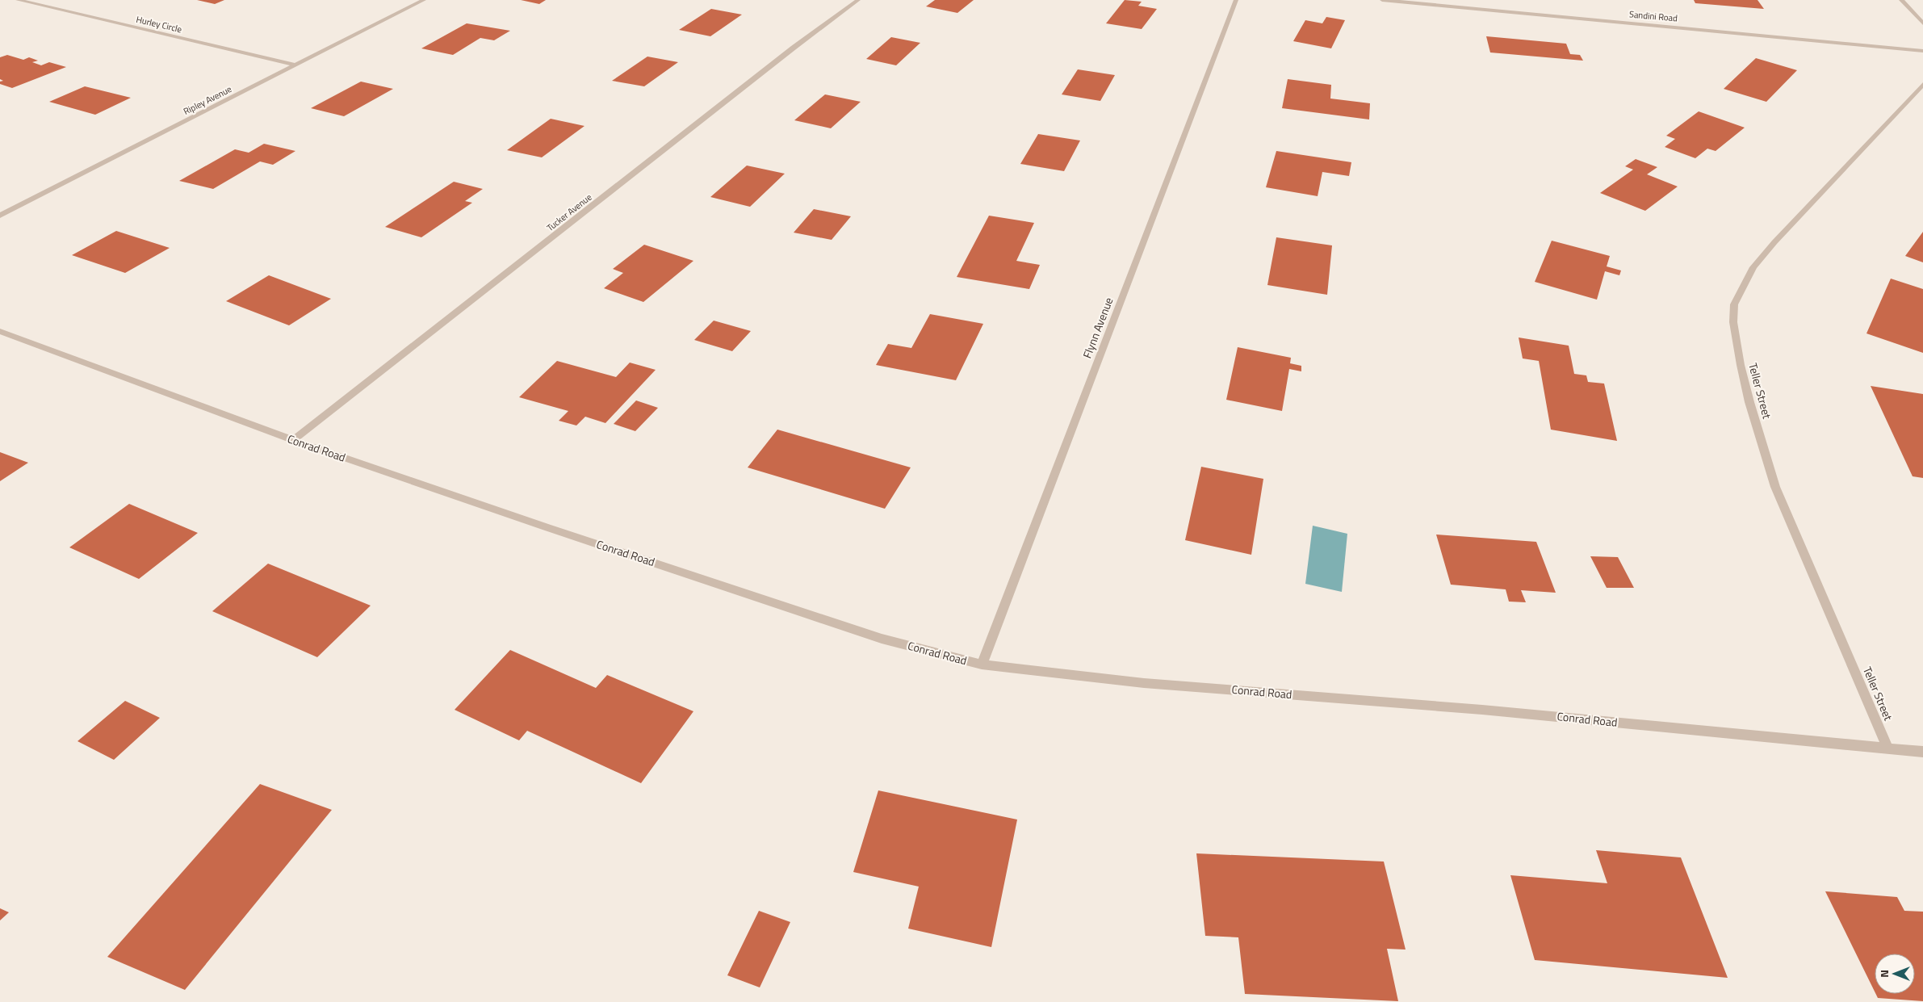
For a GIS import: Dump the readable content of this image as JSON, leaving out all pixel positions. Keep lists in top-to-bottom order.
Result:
{
  "streets": {
    "street": [
      "Sandini Road",
      "Hurley Circle",
      "Ripley Avenue",
      "Tucker Avenue",
      "Flynn Avenue",
      "Teller Street",
      "Conrad Road"
    ]
  },
  "crossings": [
    ["Hurley Circle", "Ripley Avenue"],
    ["Tucker Avenue", "Conrad Road"],
    ["Flynn Avenue", "Conrad Road"],
    ["Teller Street", "Conrad Road"]
  ],
  "north": "left"
}
